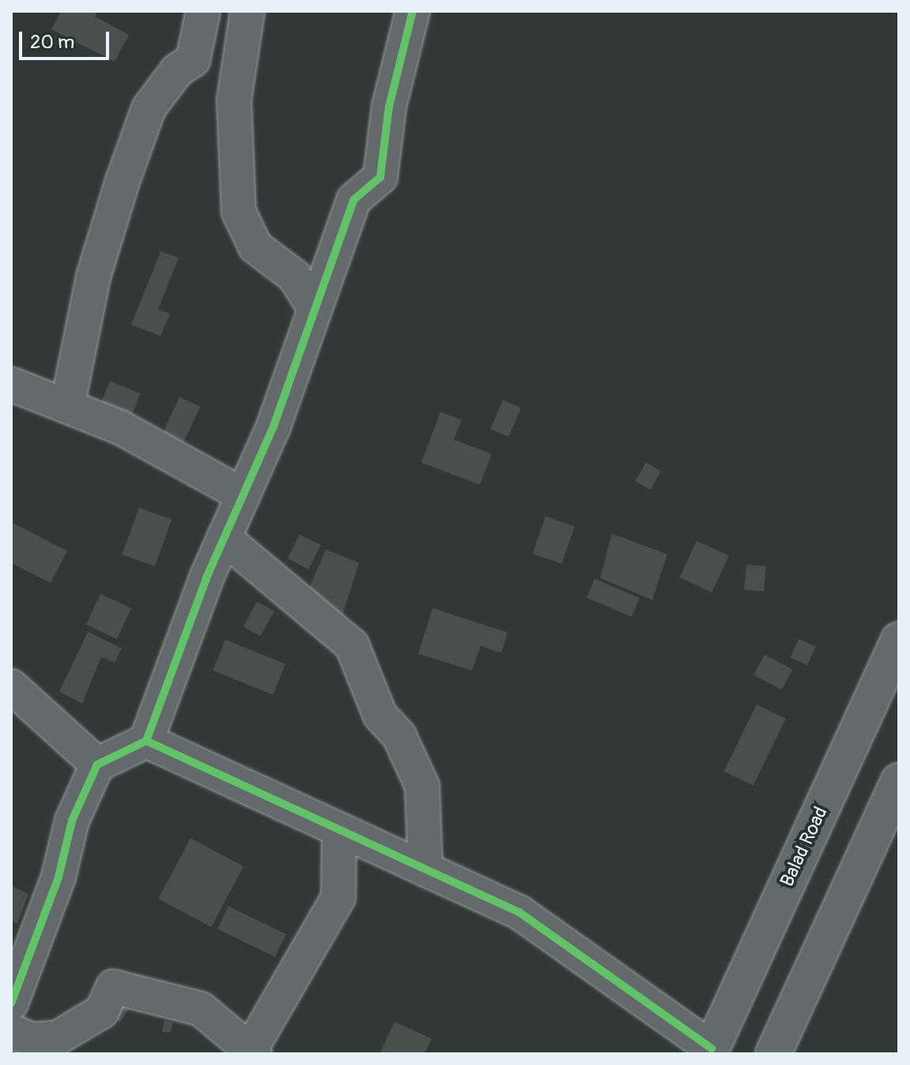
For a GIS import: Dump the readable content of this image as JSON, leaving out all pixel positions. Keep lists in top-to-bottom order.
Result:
{
  "streets": {
    "highway": ["Balad Road"]
  },
  "scale_bar": "20 m"
}
